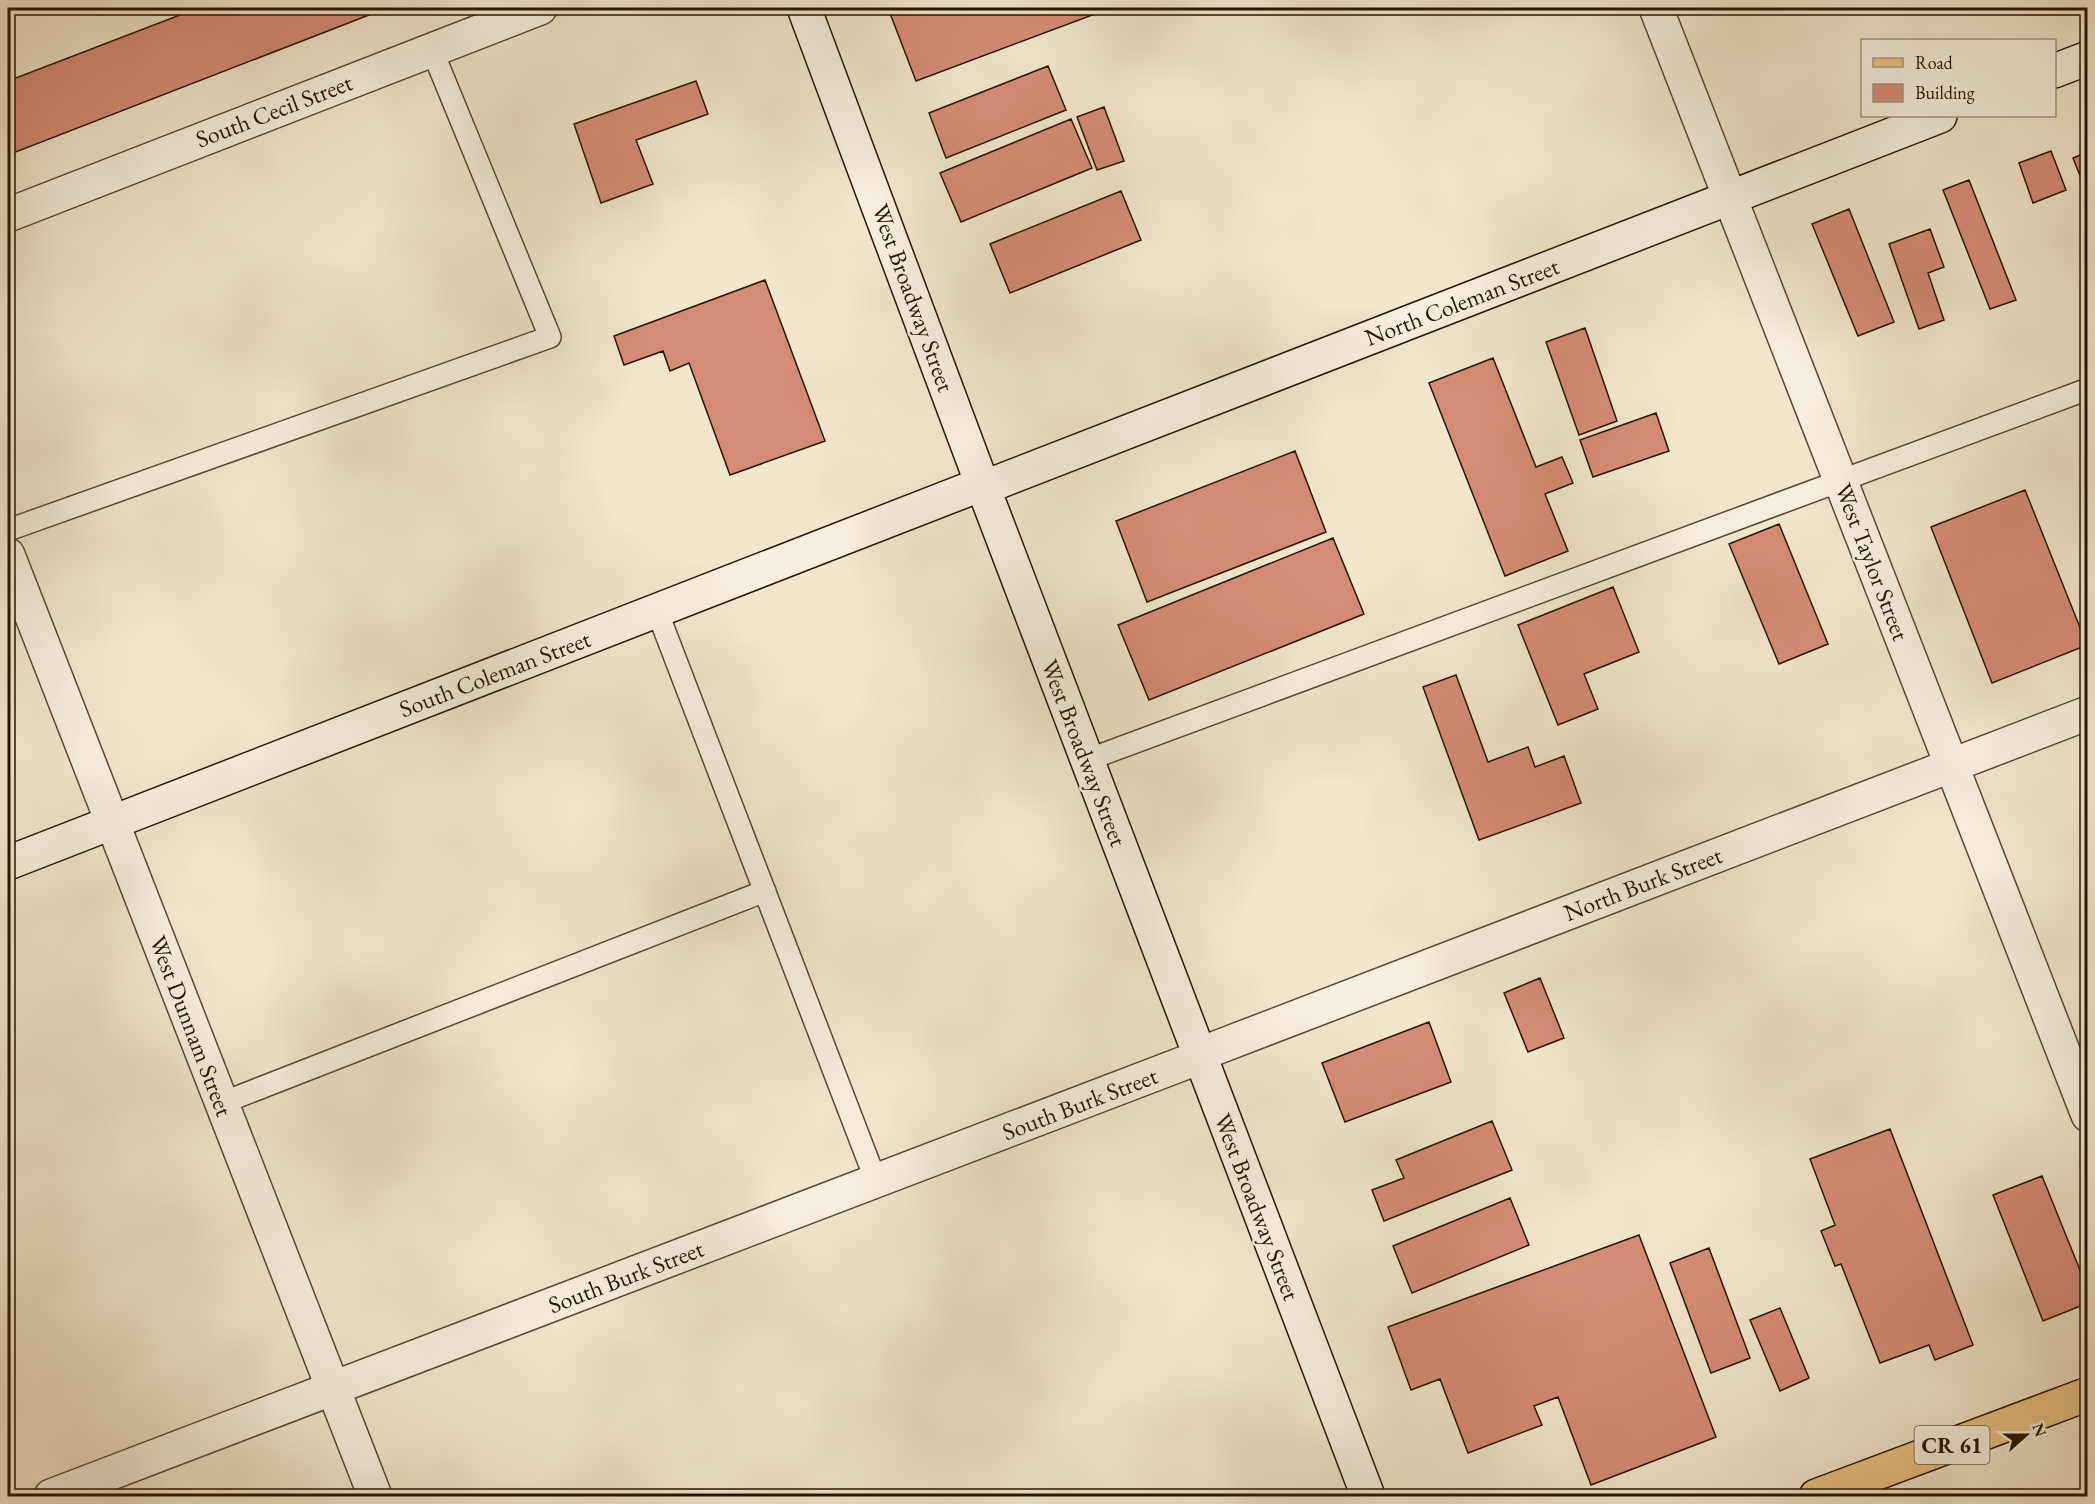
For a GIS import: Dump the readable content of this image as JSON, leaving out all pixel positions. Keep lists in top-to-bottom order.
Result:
{
  "streets": {
    "main road": ["CR 61"],
    "street": [
      "South Cecil Street",
      "West Broadway Street",
      "North Coleman Street",
      "West Taylor Street",
      "South Coleman Street",
      "North Burk Street",
      "West Dunnam Street",
      "South Burk Street"
    ]
  },
  "crossings": [
    ["West Broadway Street", "North Coleman Street"],
    ["West Broadway Street", "South Coleman Street"],
    ["West Broadway Street", "North Burk Street"],
    ["West Broadway Street", "South Burk Street"],
    ["North Coleman Street", "West Taylor Street"],
    ["North Coleman Street", "South Coleman Street"],
    ["West Taylor Street", "North Burk Street"],
    ["South Coleman Street", "West Dunnam Street"],
    ["North Burk Street", "South Burk Street"],
    ["West Dunnam Street", "South Burk Street"]
  ],
  "legend": ["Road", "Building"],
  "north": "right"
}
